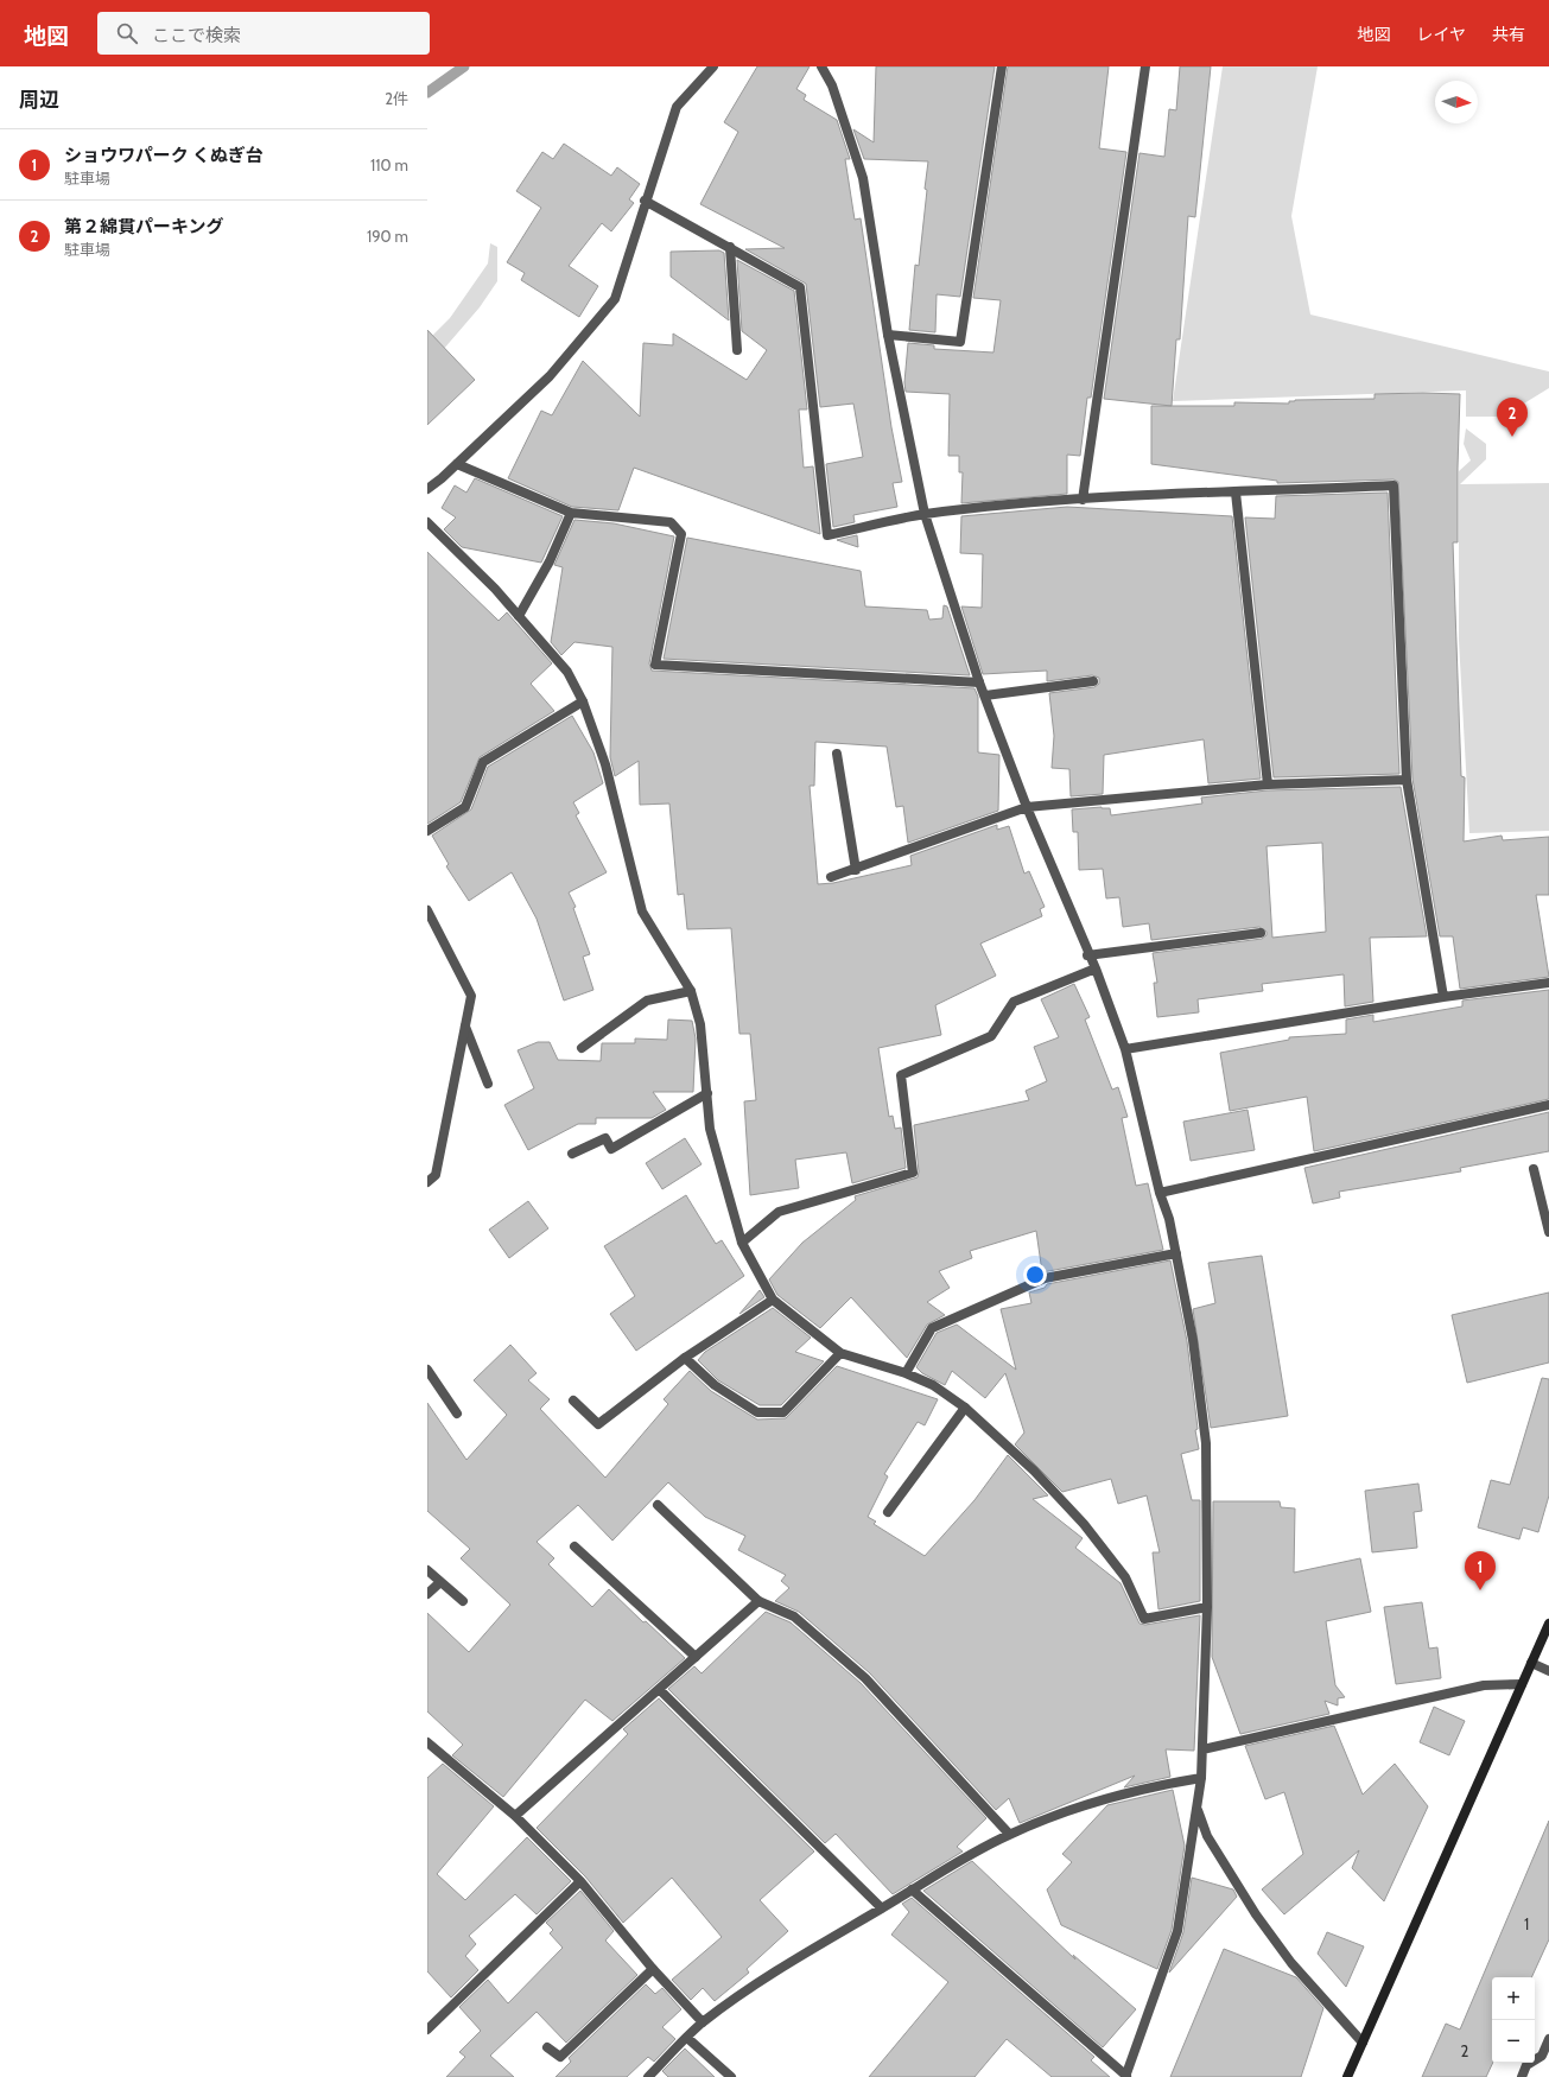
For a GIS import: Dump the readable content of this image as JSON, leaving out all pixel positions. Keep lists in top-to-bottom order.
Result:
{
  "house_numbers": ["1", "2"],
  "north": "right",
  "page": {
    "header": "地図",
    "search": "ここで検索",
    "nav": ["地図", "レイヤ", "共有"],
    "heading": ["周辺", "2件"],
    "list": [
      {
        "mark": "1",
        "name": "ショウワパーク くぬぎ台",
        "note": "駐車場",
        "value": "110 m"
      },
      {
        "mark": "2",
        "name": "第２綿貫パーキング",
        "note": "駐車場",
        "value": "190 m"
      }
    ],
    "pins": ["2", "1"],
    "map_buttons": ["+", "−"]
  }
}
